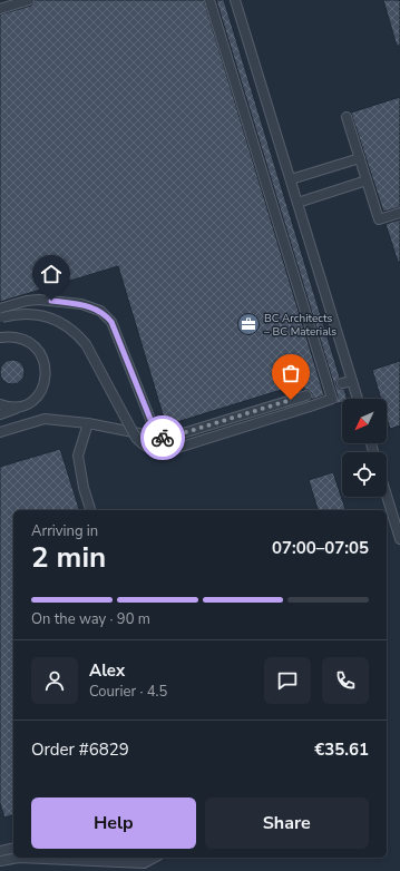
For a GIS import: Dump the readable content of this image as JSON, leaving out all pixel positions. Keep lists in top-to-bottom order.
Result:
{
  "places": {
    "office": ["BC Architects – BC Materials"]
  },
  "north": "bottom left",
  "page": {
    "heading": ["2 min", "Arriving in", "07:00–07:05"],
    "panel": [
      "Alex",
      "Courier · 4.5",
      "Order #6829",
      "€35.61"
    ],
    "bar": "On the way · 90 m",
    "buttons": ["Help", "Share"]
  }
}
